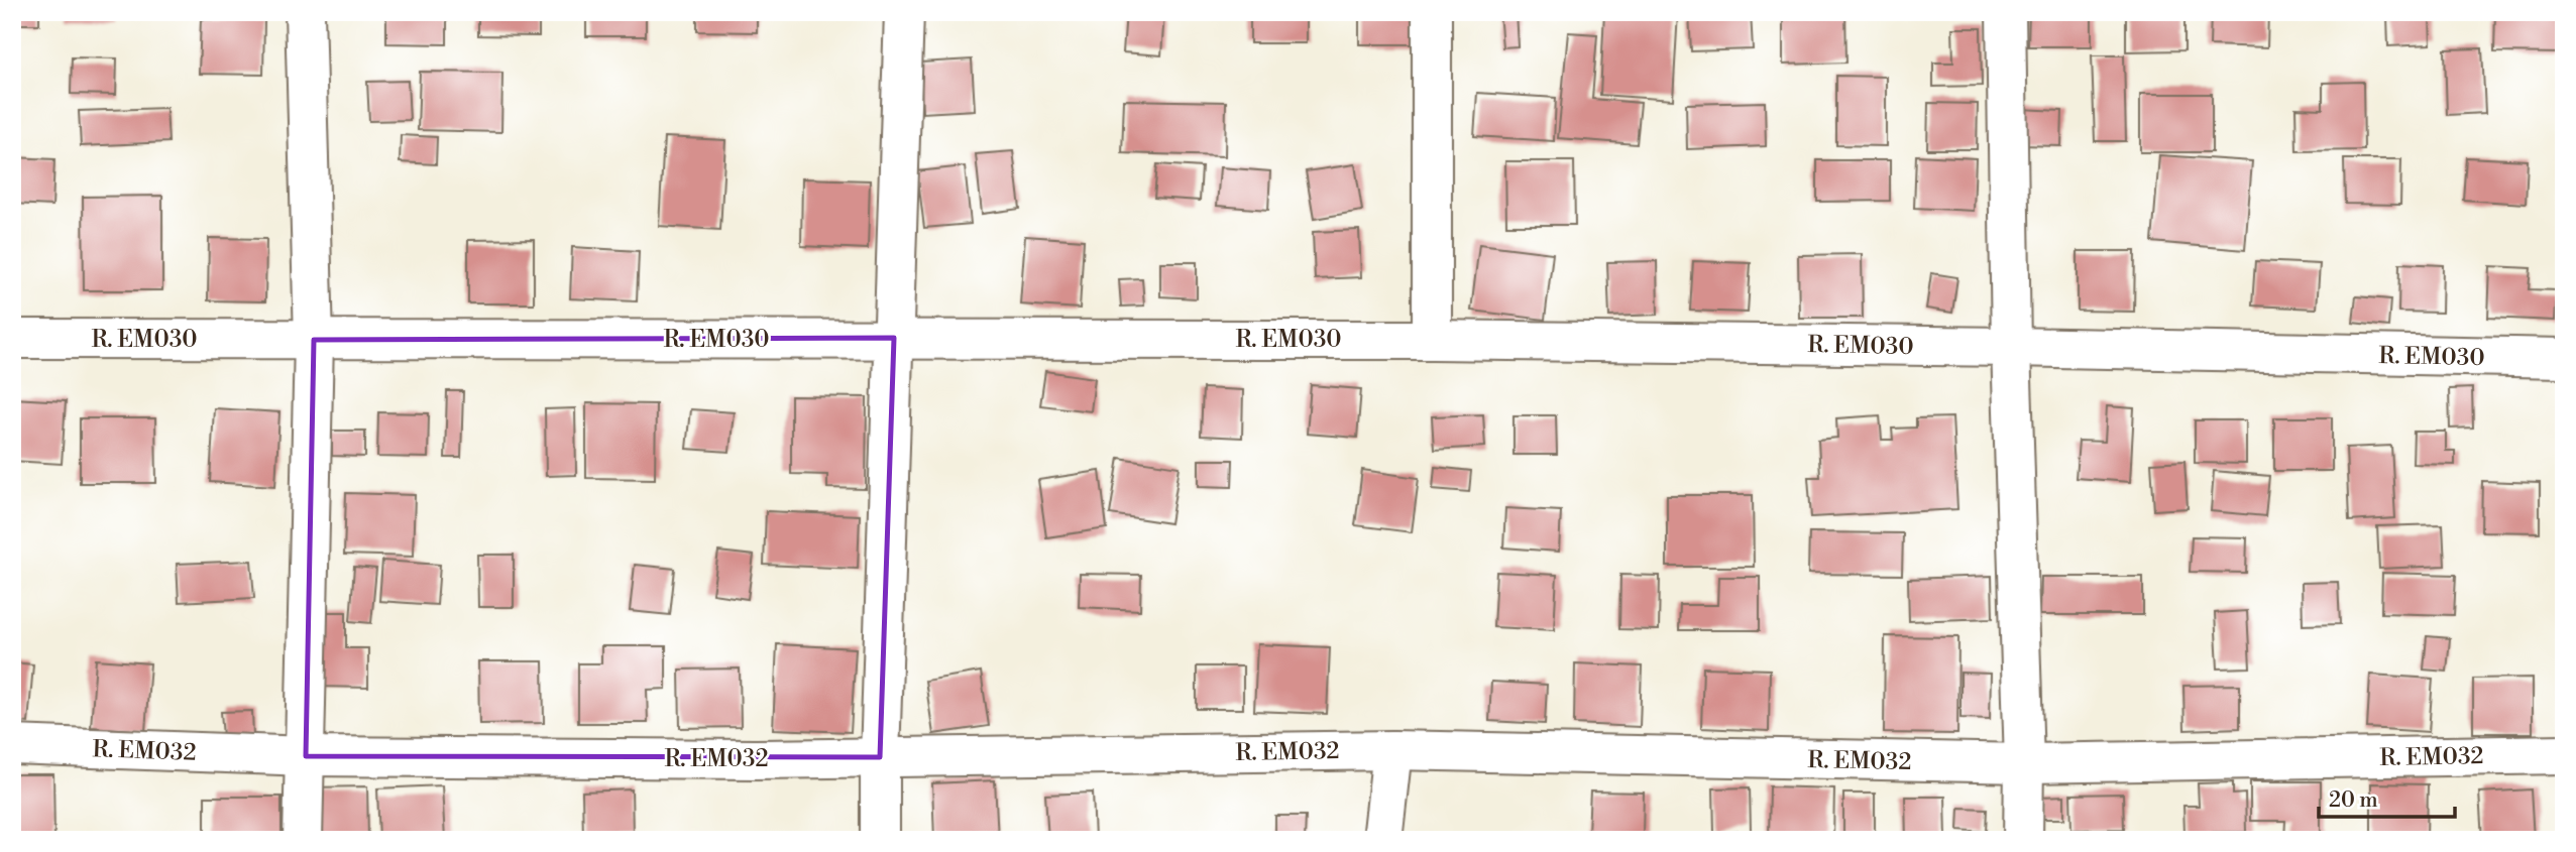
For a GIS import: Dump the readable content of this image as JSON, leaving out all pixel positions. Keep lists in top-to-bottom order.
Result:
{
  "streets": {
    "street": ["R. EM030", "R. EM032"]
  },
  "scale_bar": "20 m"
}
